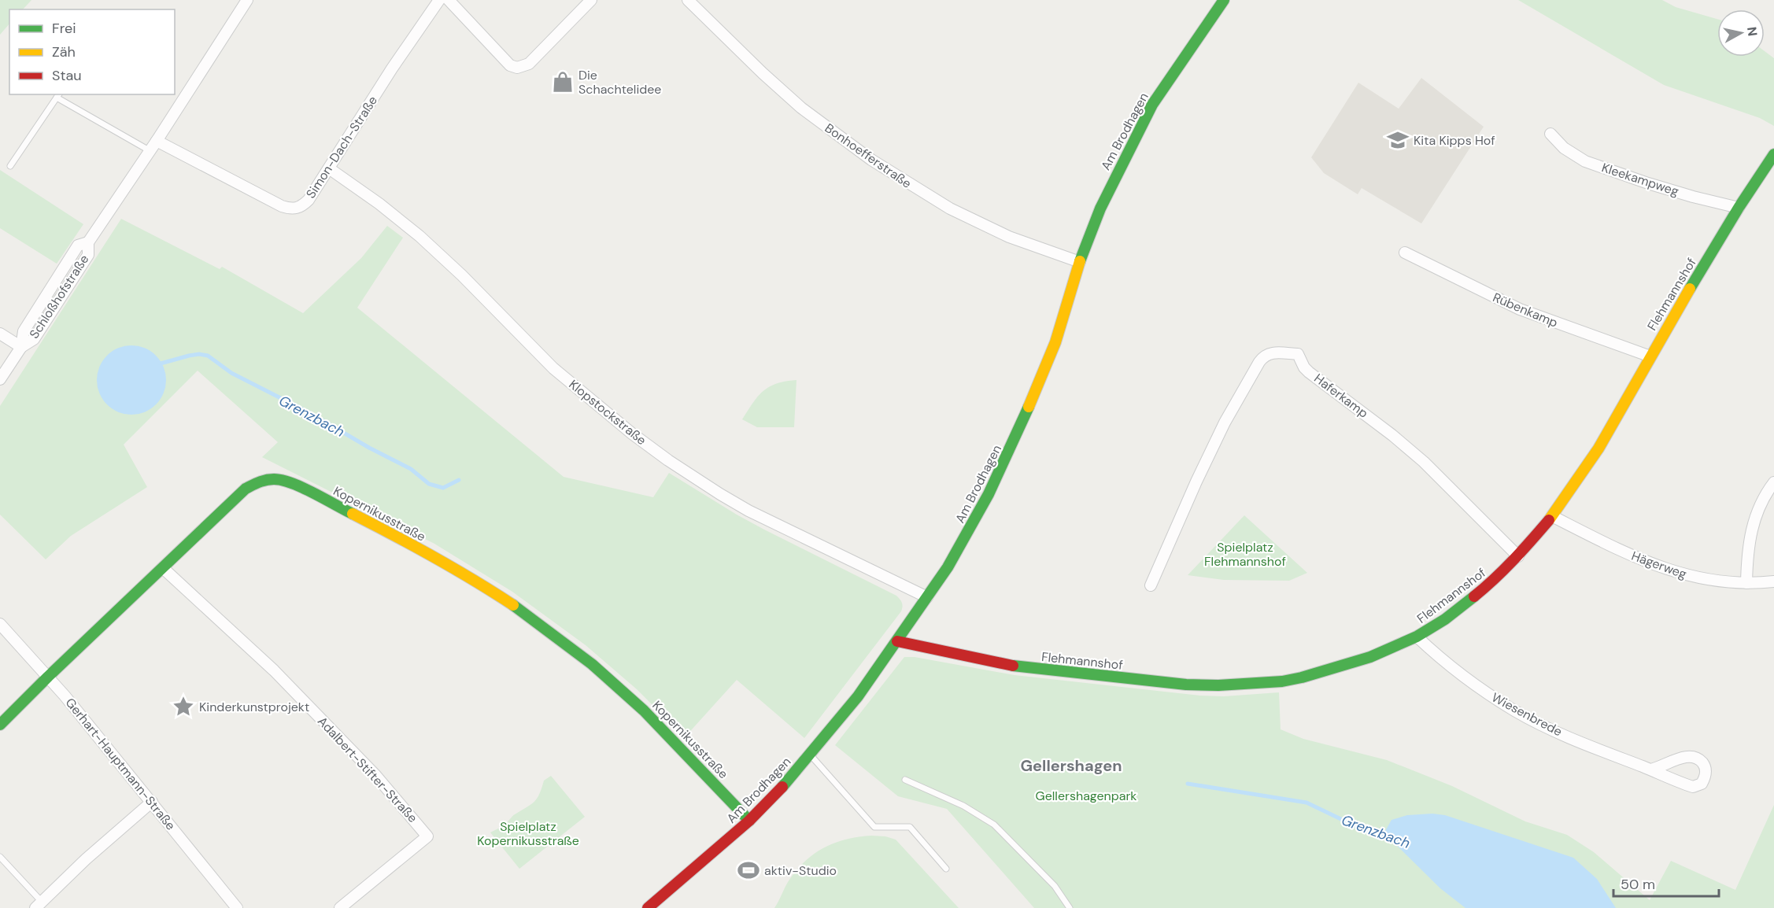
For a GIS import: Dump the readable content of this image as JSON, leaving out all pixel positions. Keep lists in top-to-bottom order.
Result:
{
  "streets": {
    "street": [
      "Am Brodhagen",
      "Simon-Dach-Straße",
      "Bonhoefferstraße",
      "Kleekampweg",
      "Flehmannshof",
      "Schloßhofstraße",
      "Rübenkamp",
      "Haferkamp",
      "Klopstockstraße",
      "Kopernikusstraße",
      "Hägerweg",
      "Wiesenbrede",
      "Gerhart-Hauptmann-Straße",
      "Adalbert-Stifter-Straße"
    ]
  },
  "crossings": [
    ["Am Brodhagen", "Bonhoefferstraße"],
    ["Am Brodhagen", "Flehmannshof"],
    ["Am Brodhagen", "Klopstockstraße"],
    ["Am Brodhagen", "Kopernikusstraße"],
    ["Simon-Dach-Straße", "Schloßhofstraße"],
    ["Simon-Dach-Straße", "Klopstockstraße"],
    ["Kleekampweg", "Flehmannshof"],
    ["Flehmannshof", "Rübenkamp"],
    ["Flehmannshof", "Haferkamp"],
    ["Flehmannshof", "Hägerweg"],
    ["Flehmannshof", "Wiesenbrede"],
    ["Kopernikusstraße", "Gerhart-Hauptmann-Straße"],
    ["Kopernikusstraße", "Adalbert-Stifter-Straße"]
  ],
  "districts": ["Gellershagen"],
  "water": ["Grenzbach"],
  "parks": ["Spielplatz Flehmannshof", "Gellershagenpark", "Spielplatz Kopernikusstraße"],
  "places": {
    "shop": ["Die Schachtelidee"],
    "school or university": ["Kita Kipps Hof"],
    "place": ["Kinderkunstprojekt"],
    "sports": ["aktiv-Studio"]
  },
  "legend": ["Frei", "Zäh", "Stau"],
  "scale_bar": "50 m",
  "north": "right"
}
